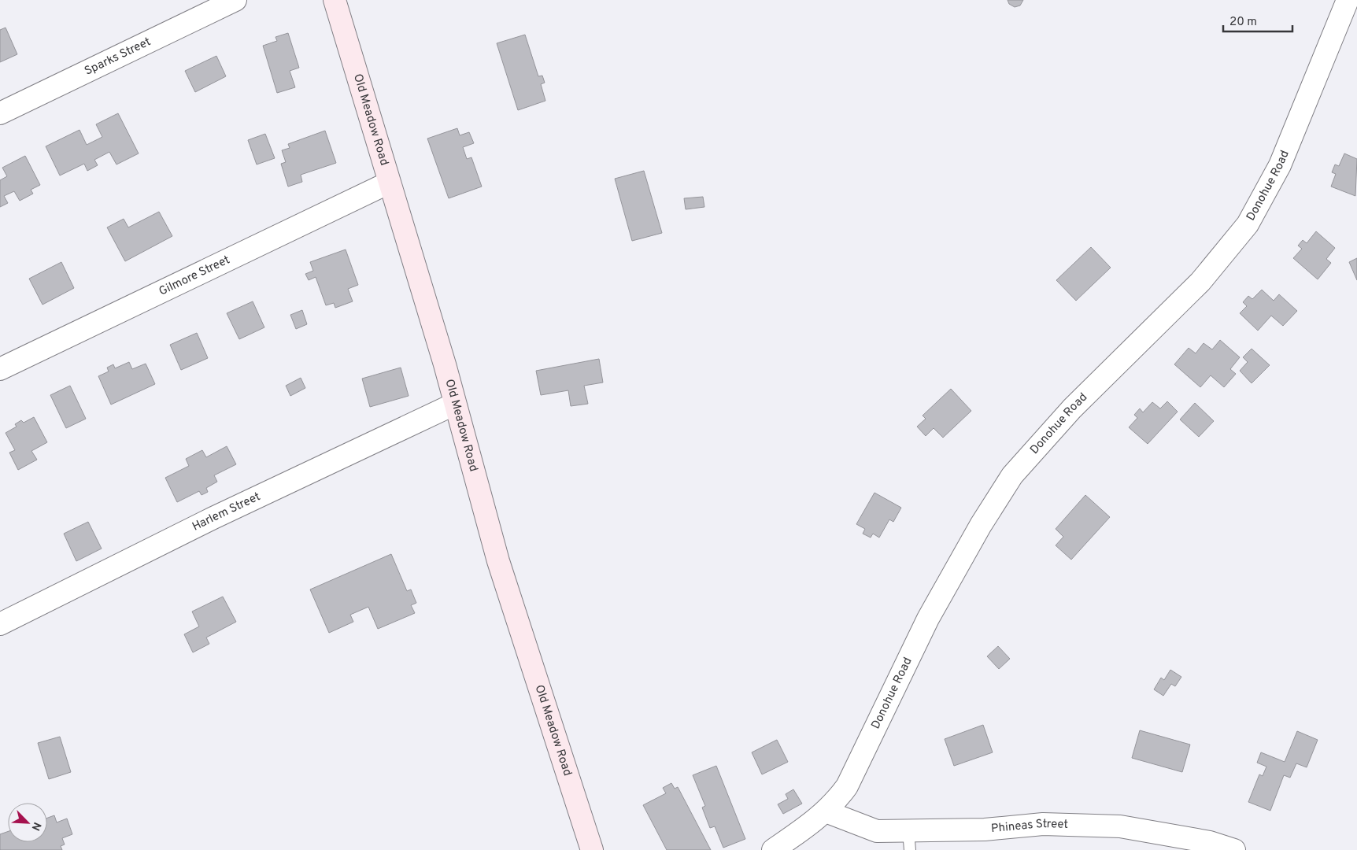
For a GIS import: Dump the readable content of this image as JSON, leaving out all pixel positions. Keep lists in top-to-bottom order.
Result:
{
  "streets": {
    "street": [
      "Sparks Street",
      "Old Meadow Road",
      "Donohue Road",
      "Gilmore Street",
      "Harlem Street",
      "Phineas Street"
    ]
  },
  "crossings": [
    ["Old Meadow Road", "Gilmore Street"],
    ["Old Meadow Road", "Harlem Street"],
    ["Donohue Road", "Phineas Street"]
  ],
  "scale_bar": "20 m",
  "north": "bottom right"
}
